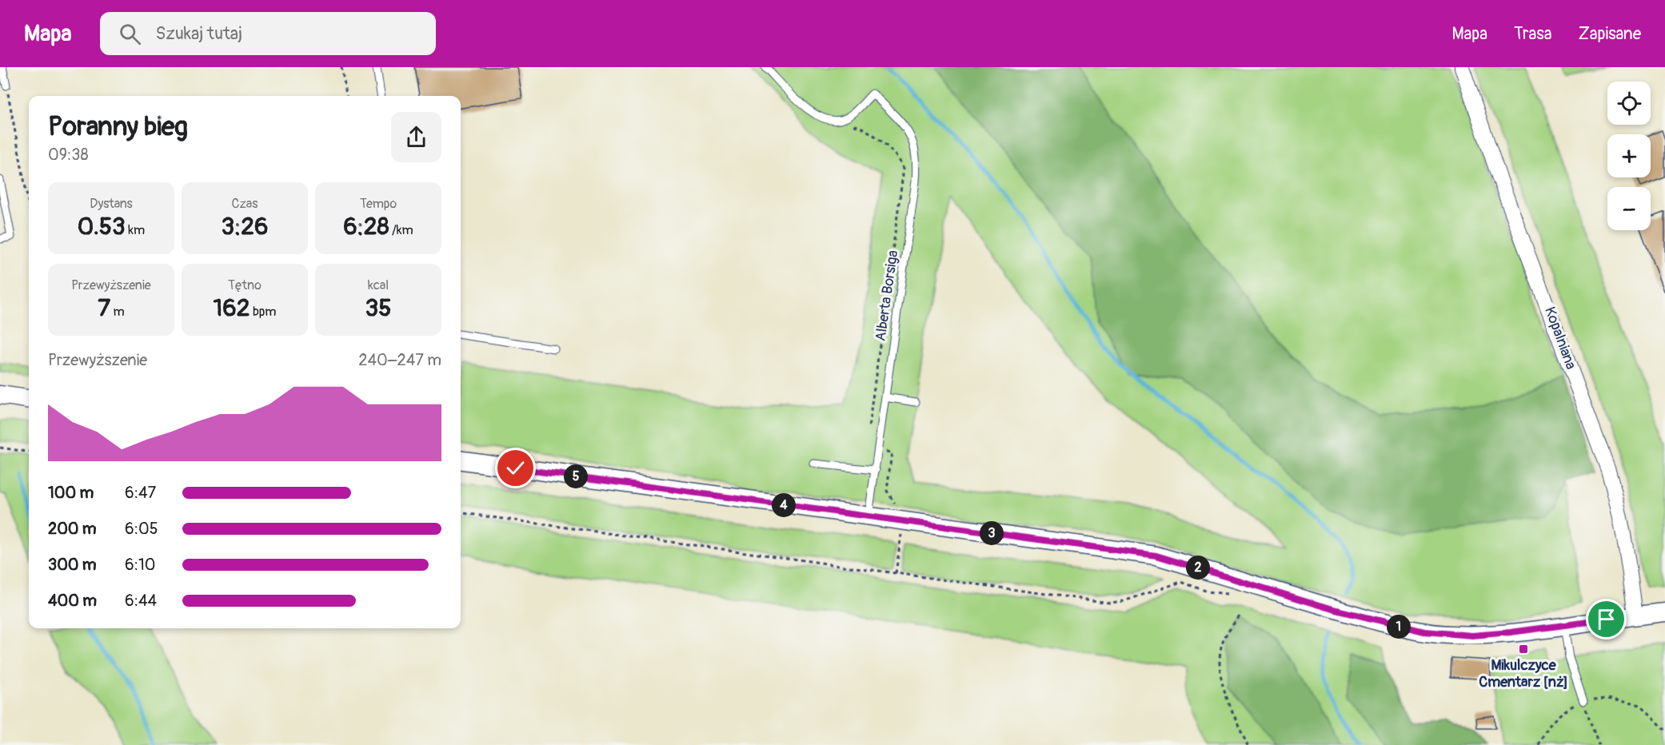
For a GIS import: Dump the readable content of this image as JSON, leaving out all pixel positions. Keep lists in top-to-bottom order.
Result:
{
  "streets": {
    "street": ["Kopalniana"],
    "lane": ["Alberta Borsiga"]
  },
  "places": {
    "transit": ["Mikulczyce Cmentarz [nż]"]
  },
  "page": {
    "header": "Mapa",
    "search": "Szukaj tutaj",
    "nav": ["Mapa", "Trasa", "Zapisane"],
    "map_buttons": ["+", "−"],
    "heading": ["Poranny bieg", "09:38"],
    "stats": [
      ["Dystans", "0.53 km"],
      ["Czas", "3:26"],
      ["Tempo", "6:28 /km"],
      ["Przewyższenie", "7 m"],
      ["Tętno", "162 bpm"],
      ["kcal", "35"]
    ],
    "chart": ["Przewyższenie", "240–247 m"],
    "pins": [
      "5",
      "4",
      "3",
      "2",
      "1"
    ],
    "list": [
      {
        "name": "100 m",
        "note": "6:47"
      },
      {
        "name": "200 m",
        "note": "6:05"
      },
      {
        "name": "300 m",
        "note": "6:10"
      },
      {
        "name": "400 m",
        "note": "6:44"
      }
    ]
  }
}
